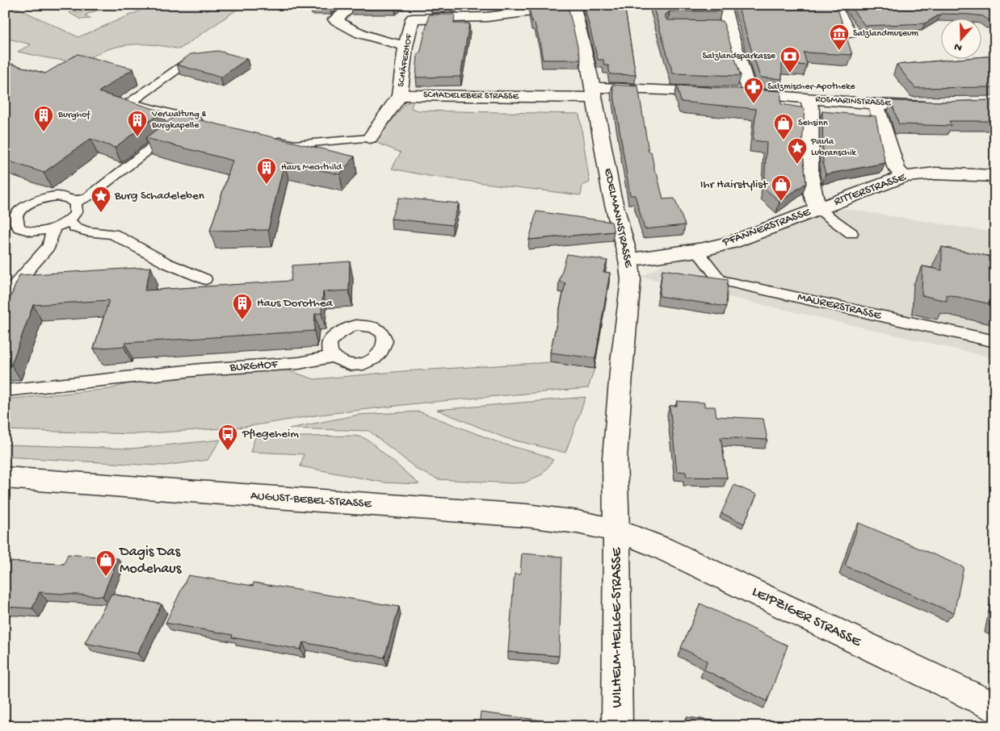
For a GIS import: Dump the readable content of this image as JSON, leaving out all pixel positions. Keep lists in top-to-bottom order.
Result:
{
  "streets": {
    "street": [
      "SCHÄFERHOF",
      "SCHADELEBER STRASSE",
      "ROSMARINSTRASSE",
      "RITTERSTRASSE",
      "EDELMANNSTRASSE",
      "PFÄNNERSTRASSE",
      "AUGUST-BEBEL-STRASSE",
      "LEIPZIGER STRASSE",
      "WILHELM-HELLGE-STRASSE"
    ],
    "lane": ["MAURERSTRASSE", "BURGHOF"]
  },
  "crossings": [
    ["SCHÄFERHOF", "SCHADELEBER STRASSE"],
    ["SCHÄFERHOF", "EDELMANNSTRASSE"],
    ["SCHADELEBER STRASSE", "ROSMARINSTRASSE"],
    ["SCHADELEBER STRASSE", "EDELMANNSTRASSE"],
    ["SCHADELEBER STRASSE", "PFÄNNERSTRASSE"],
    ["ROSMARINSTRASSE", "PFÄNNERSTRASSE"],
    ["RITTERSTRASSE", "PFÄNNERSTRASSE"],
    ["EDELMANNSTRASSE", "PFÄNNERSTRASSE"],
    ["EDELMANNSTRASSE", "AUGUST-BEBEL-STRASSE"],
    ["EDELMANNSTRASSE", "LEIPZIGER STRASSE"],
    ["EDELMANNSTRASSE", "WILHELM-HELLGE-STRASSE"],
    ["PFÄNNERSTRASSE", "MAURERSTRASSE"],
    ["AUGUST-BEBEL-STRASSE", "LEIPZIGER STRASSE"],
    ["AUGUST-BEBEL-STRASSE", "WILHELM-HELLGE-STRASSE"],
    ["LEIPZIGER STRASSE", "WILHELM-HELLGE-STRASSE"]
  ],
  "places": {
    "museum": ["Salzlandmuseum"],
    "bank": ["Salzlandsparkasse"],
    "pharmacy": ["Salzmischer-Apotheke"],
    "building": [
      "Burghof",
      "Verwaltung & Burgkapelle",
      "Haus Mechthild",
      "Haus Dorothea"
    ],
    "shop": ["Sehsinn", "Ihr Hairstylist", "Dagis Das Modehaus"],
    "place": ["Paula Lubranschik", "Burg Schadeleben"],
    "bus stop": ["Pflegeheim"]
  },
  "north": "bottom"
}
